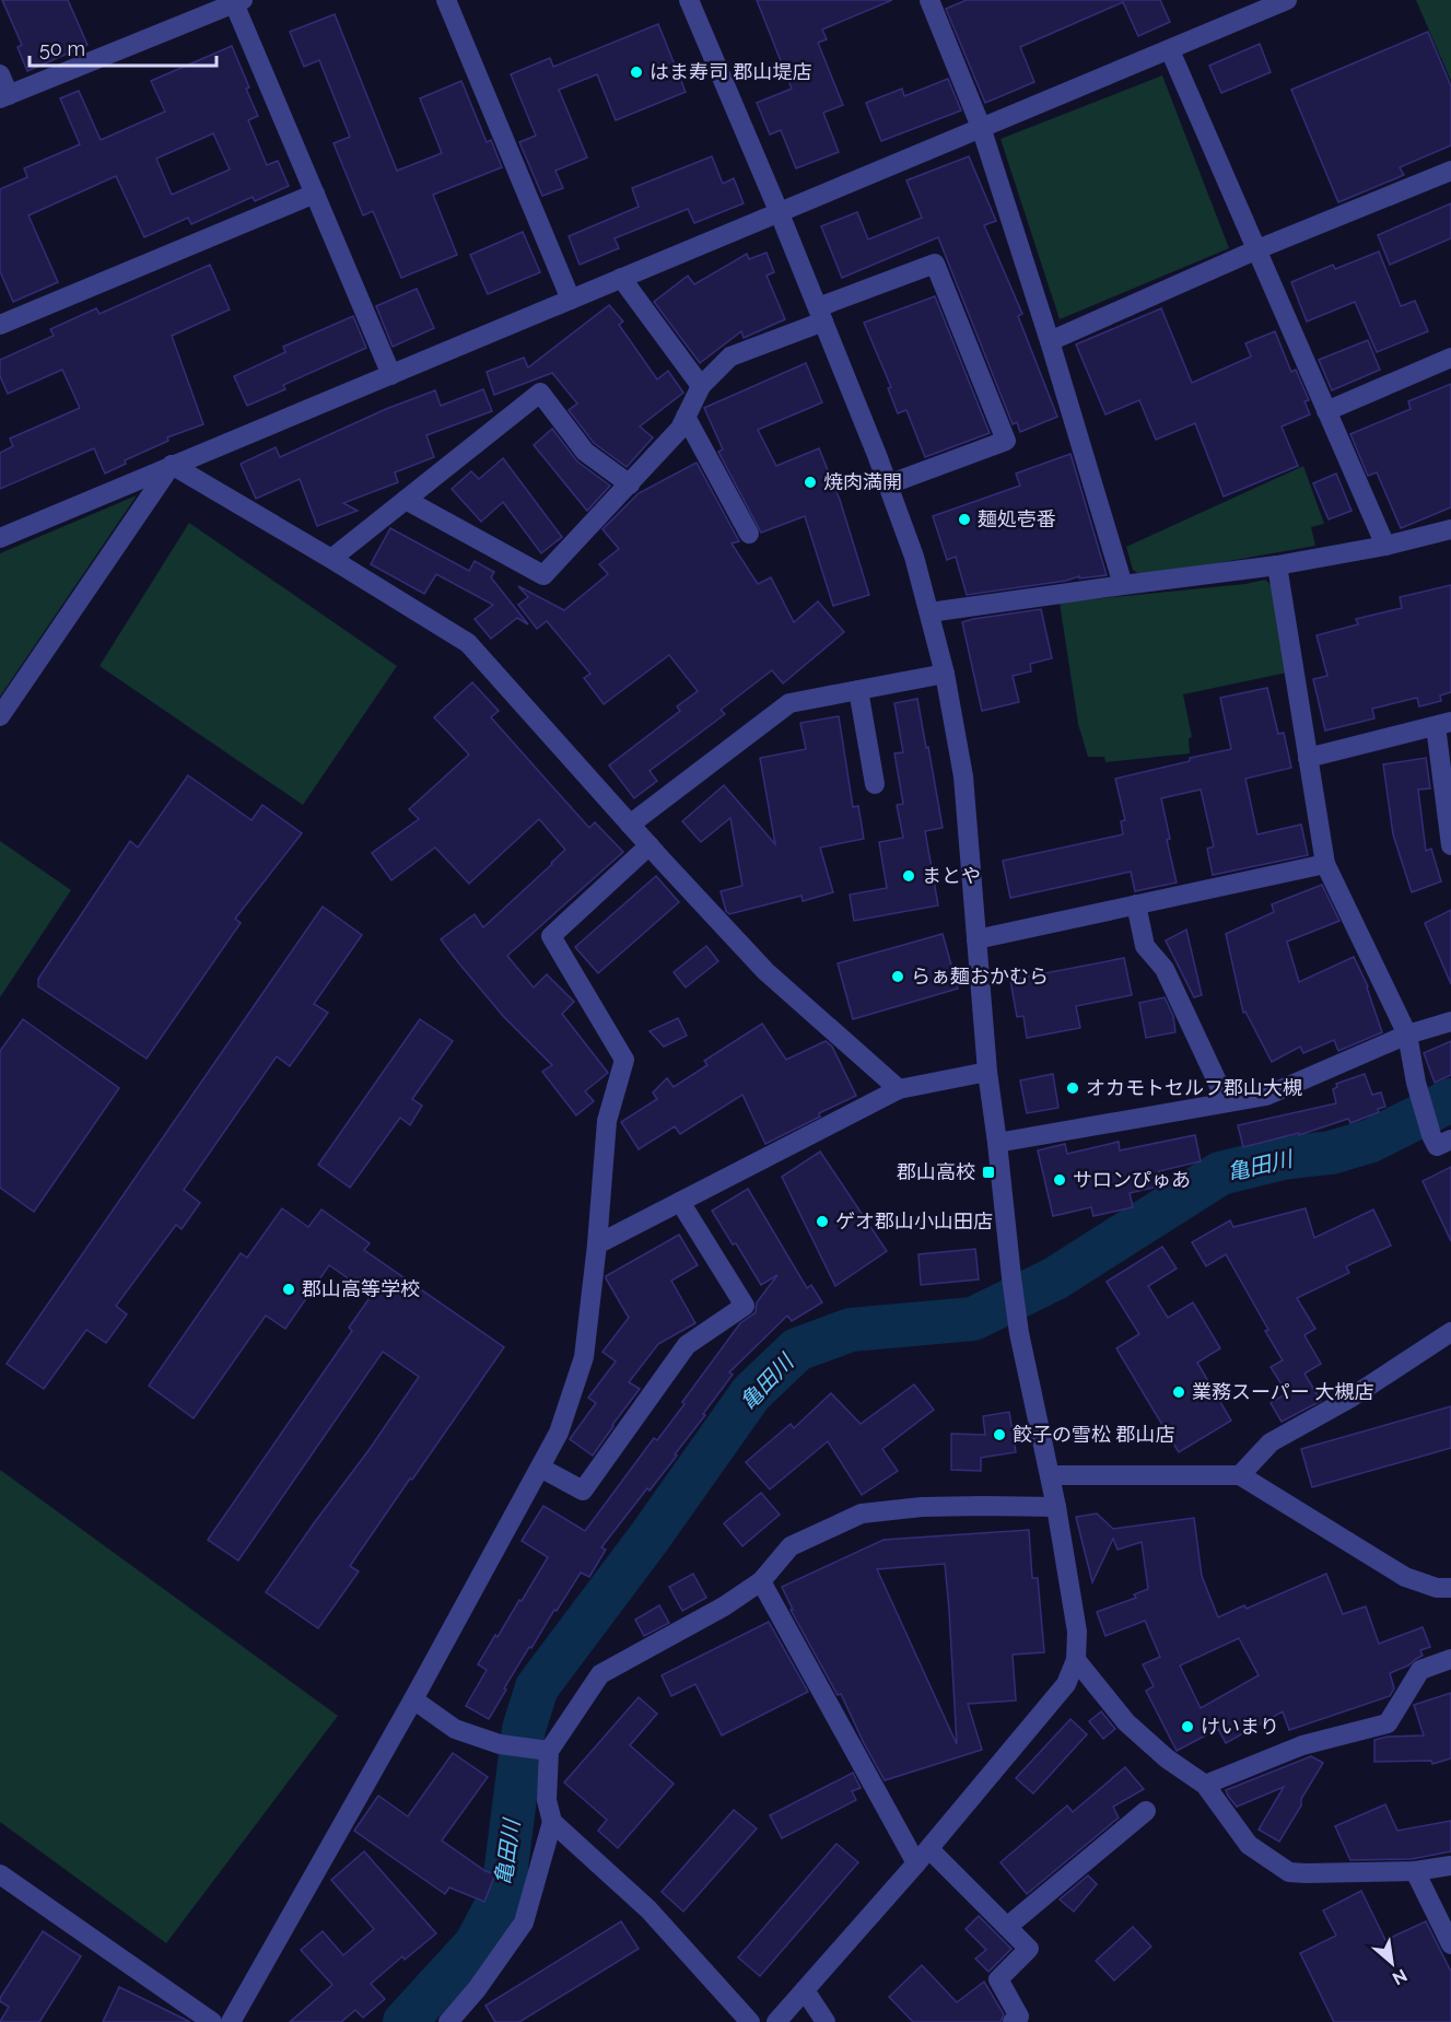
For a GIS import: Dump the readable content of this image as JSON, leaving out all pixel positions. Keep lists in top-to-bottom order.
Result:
{
  "water": ["亀田川"],
  "places": {
    "other": [
      "はま寿司 郡山堤店",
      "焼肉満開",
      "麺処壱番",
      "まとや",
      "らぁ麺おかむら",
      "オカモトセルフ郡山大槻",
      "サロンぴゅあ",
      "ゲオ郡山小山田店",
      "郡山高等学校",
      "業務スーパー 大槻店",
      "餃子の雪松 郡山店",
      "けいまり"
    ],
    "transit": ["郡山高校"]
  },
  "scale_bar": "50 m",
  "north": "bottom right"
}
